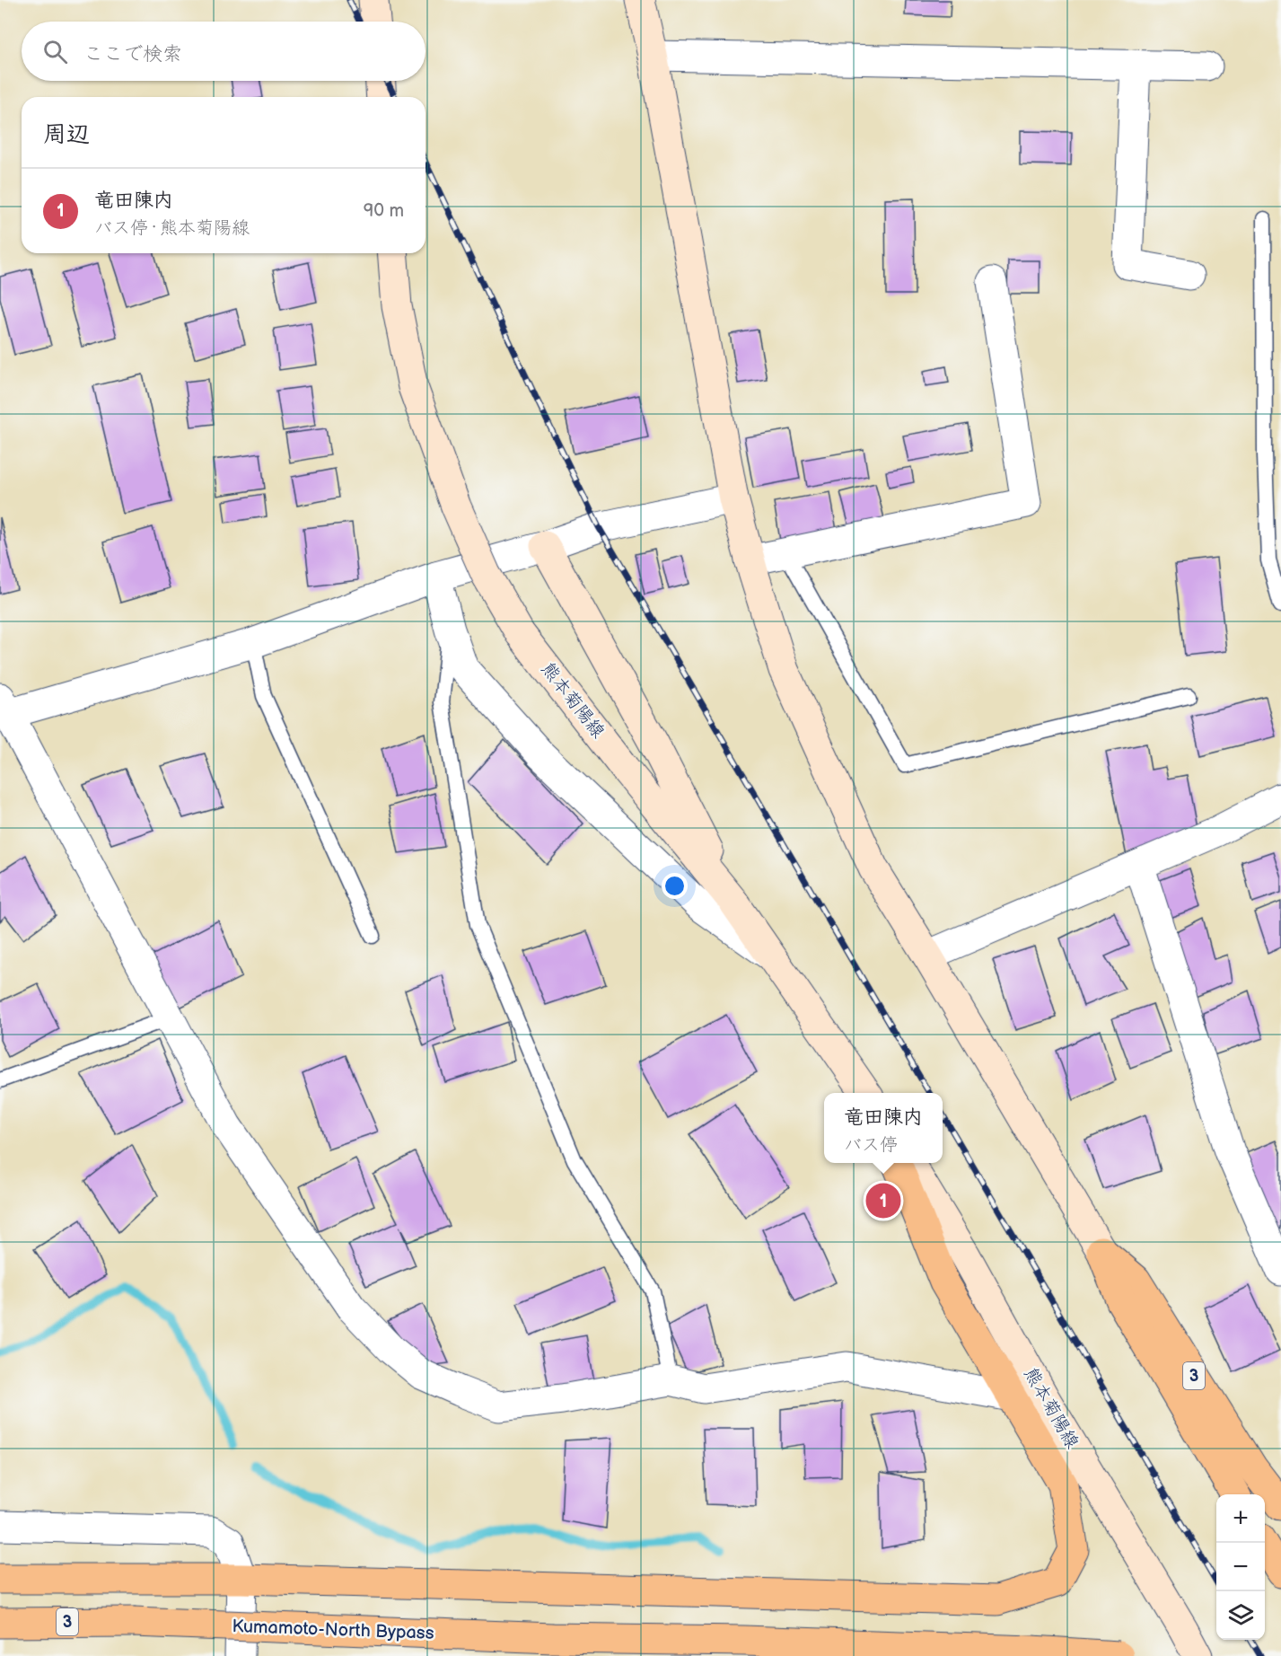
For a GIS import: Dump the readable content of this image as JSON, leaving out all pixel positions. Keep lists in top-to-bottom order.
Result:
{
  "streets": {
    "highway": ["3", "Kumamoto-North Bypass"],
    "main road": ["熊本菊陽線"]
  },
  "page": {
    "search": "ここで検索",
    "heading": "周辺",
    "list": [
      {
        "mark": "1",
        "name": "竜田陳内",
        "note": "バス停 · 熊本菊陽線",
        "value": "90 m"
      }
    ],
    "popup": ["竜田陳内", "バス停"],
    "pins": "1",
    "map_buttons": ["+", "−"]
  }
}
